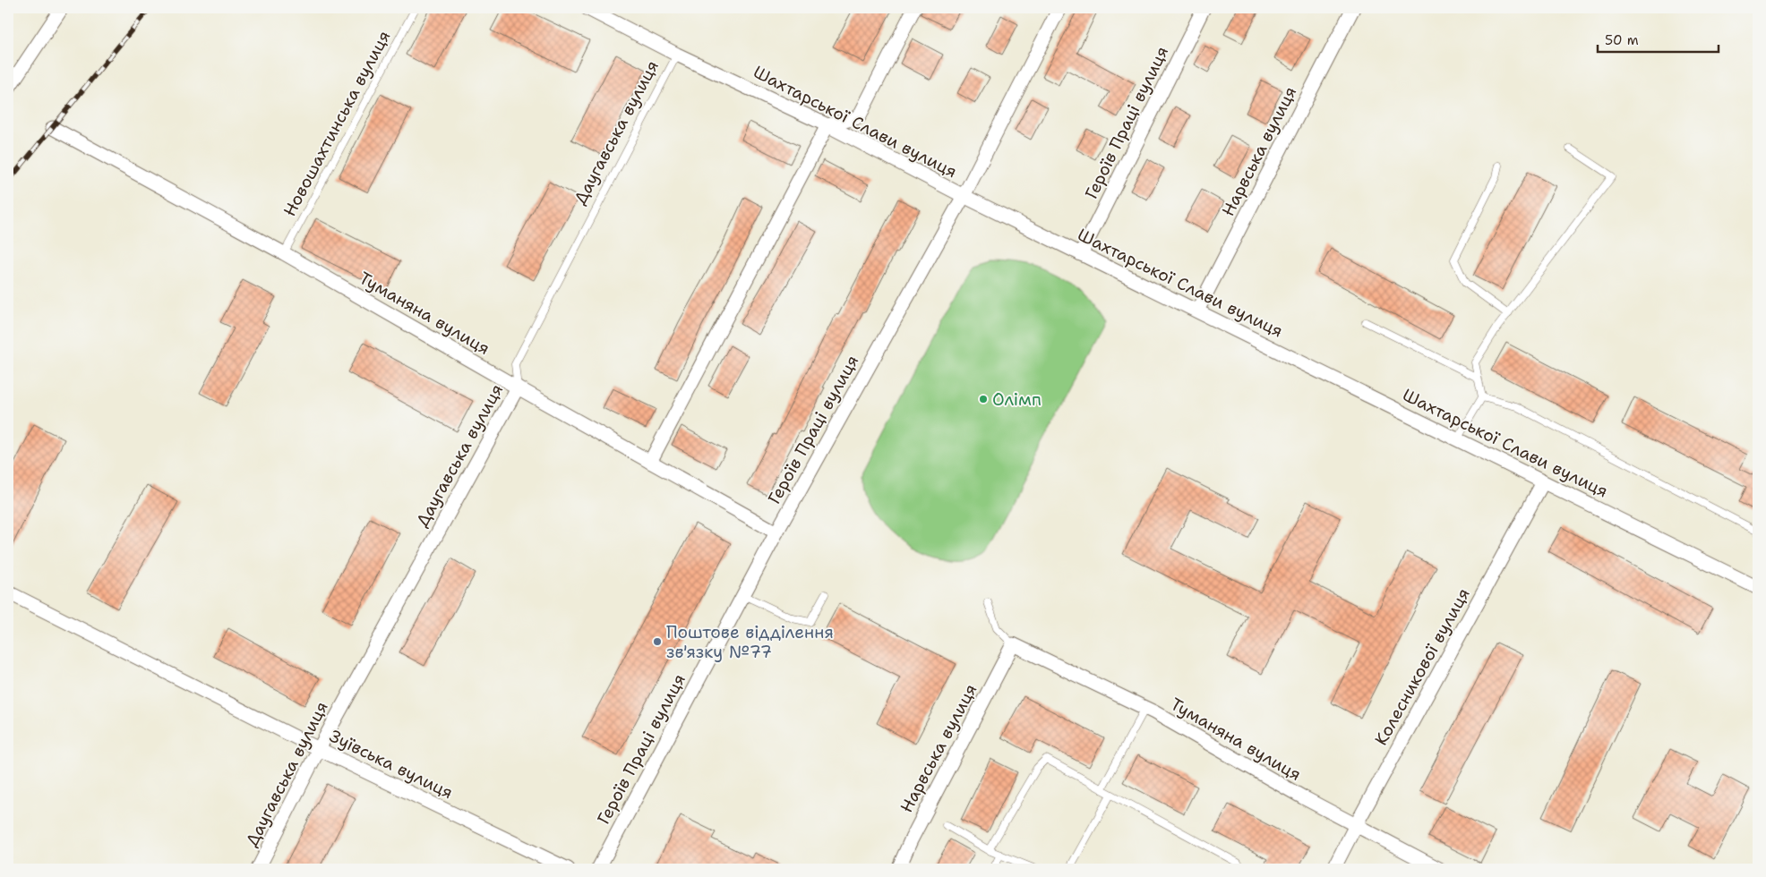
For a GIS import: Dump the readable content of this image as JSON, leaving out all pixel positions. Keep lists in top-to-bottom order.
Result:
{
  "streets": {
    "street": [
      "Шахтарської Слави вулиця",
      "Героїв Праці вулиця",
      "Даугавська вулиця",
      "Нарвська вулиця",
      "Туманяна вулиця",
      "Колесникової вулиця",
      "Зуївська вулиця"
    ],
    "lane": ["Новошахтинська вулиця"]
  },
  "crossings": [
    ["Шахтарської Слави вулиця", "Героїв Праці вулиця"],
    ["Шахтарської Слави вулиця", "Даугавська вулиця"],
    ["Шахтарської Слави вулиця", "Нарвська вулиця"],
    ["Шахтарської Слави вулиця", "Колесникової вулиця"],
    ["Героїв Праці вулиця", "Туманяна вулиця"],
    ["Новошахтинська вулиця", "Туманяна вулиця"],
    ["Даугавська вулиця", "Туманяна вулиця"],
    ["Даугавська вулиця", "Зуївська вулиця"],
    ["Нарвська вулиця", "Туманяна вулиця"],
    ["Туманяна вулиця", "Колесникової вулиця"]
  ],
  "places": ["Олімп", "Поштове відділення зв'язку №77"],
  "scale_bar": "50 m"
}
